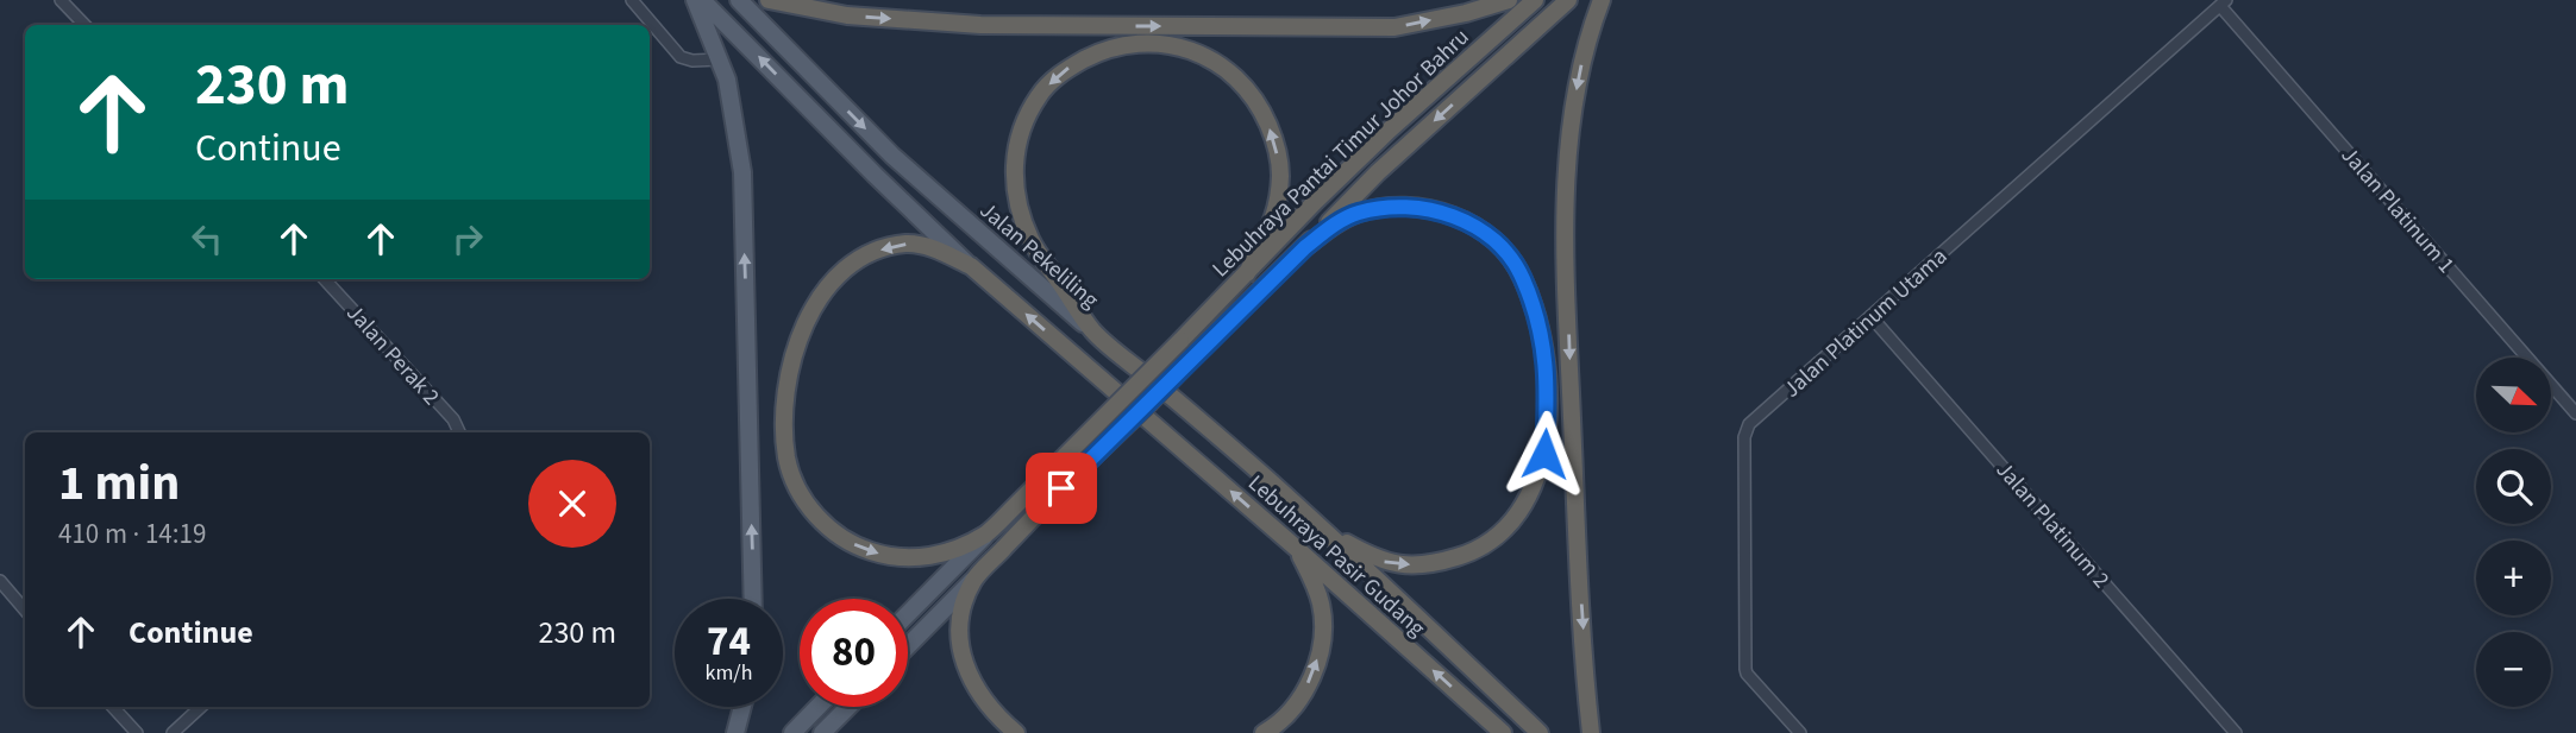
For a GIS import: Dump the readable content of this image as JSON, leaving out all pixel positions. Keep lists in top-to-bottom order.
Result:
{
  "streets": {
    "highway": ["Lebuhraya Pantai Timur Johor Bahru", "Jalan Pekeliling", "Lebuhraya Pasir Gudang"],
    "street": [
      "Jalan Platinum 1",
      "Jalan Platinum Utama",
      "Jalan Perak 2",
      "Jalan Platinum 2"
    ]
  },
  "crossings": [
    ["Lebuhraya Pantai Timur Johor Bahru", "Lebuhraya Pasir Gudang"],
    ["Jalan Platinum 1", "Jalan Platinum Utama"],
    ["Jalan Pekeliling", "Lebuhraya Pasir Gudang"],
    ["Jalan Platinum Utama", "Jalan Platinum 2"]
  ],
  "north": "bottom right",
  "page": {
    "turn": ["230 m", "Continue"],
    "map_buttons": ["+", "−"],
    "heading": ["1 min", "410 m · 14:19"],
    "list": [
      {
        "name": "Continue",
        "value": "230 m"
      }
    ],
    "speed": "74 km/h",
    "limit": "80"
  }
}
